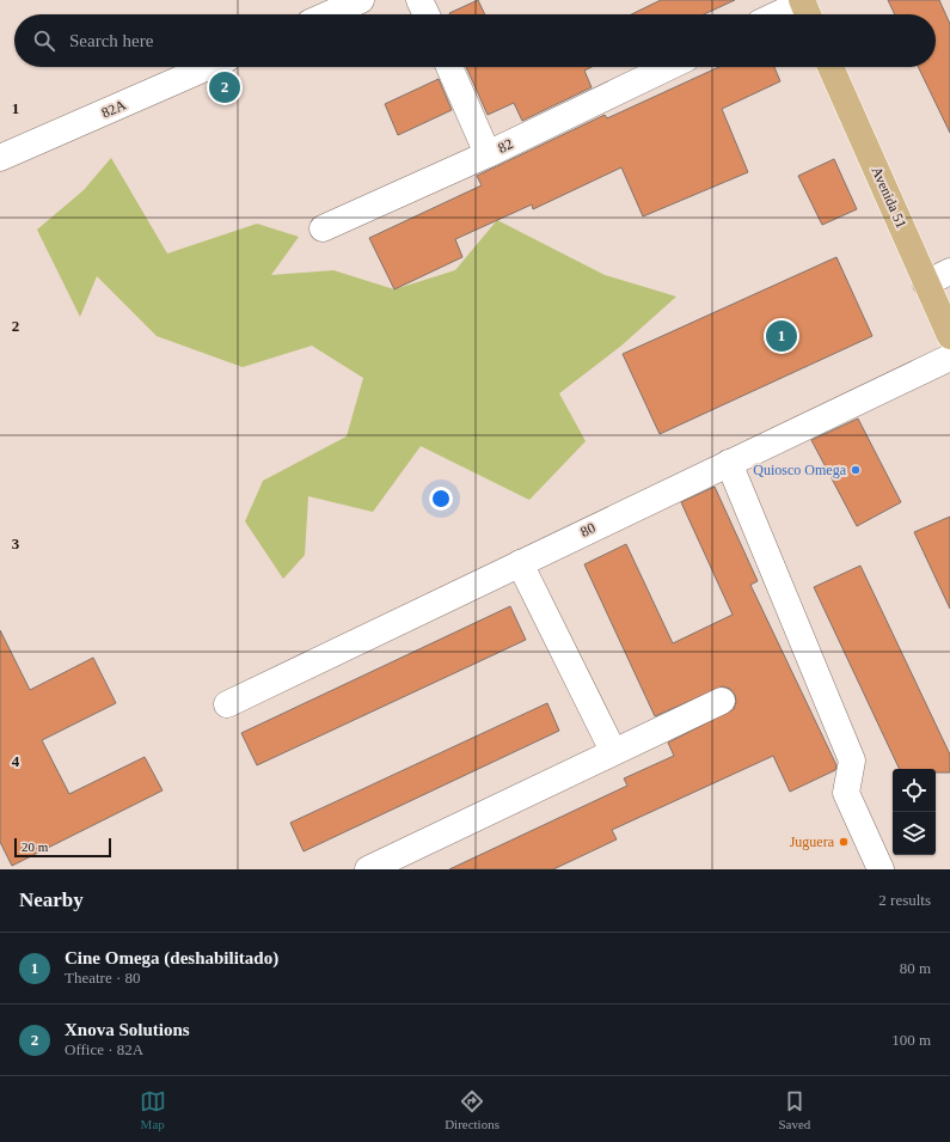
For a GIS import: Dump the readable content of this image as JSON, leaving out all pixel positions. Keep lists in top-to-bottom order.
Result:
{
  "streets": {
    "main road": ["Avenida 51"],
    "street": ["82A", "82", "80"]
  },
  "places": ["Quiosco Omega", "Juguera"],
  "scale_bar": "20 m",
  "page": {
    "search": "Search here",
    "pins": ["2", "1"],
    "scale": "20 m",
    "heading": ["Nearby", "2 results"],
    "list": [
      {
        "mark": "1",
        "name": "Cine Omega (deshabilitado)",
        "note": "Theatre · 80",
        "value": "80 m"
      },
      {
        "mark": "2",
        "name": "Xnova Solutions",
        "note": "Office · 82A",
        "value": "100 m"
      }
    ],
    "nav": ["Map", "Directions", "Saved"]
  },
  "grid": {
    "rows": [
      "1",
      "2",
      "3",
      "4"
    ]
  }
}
